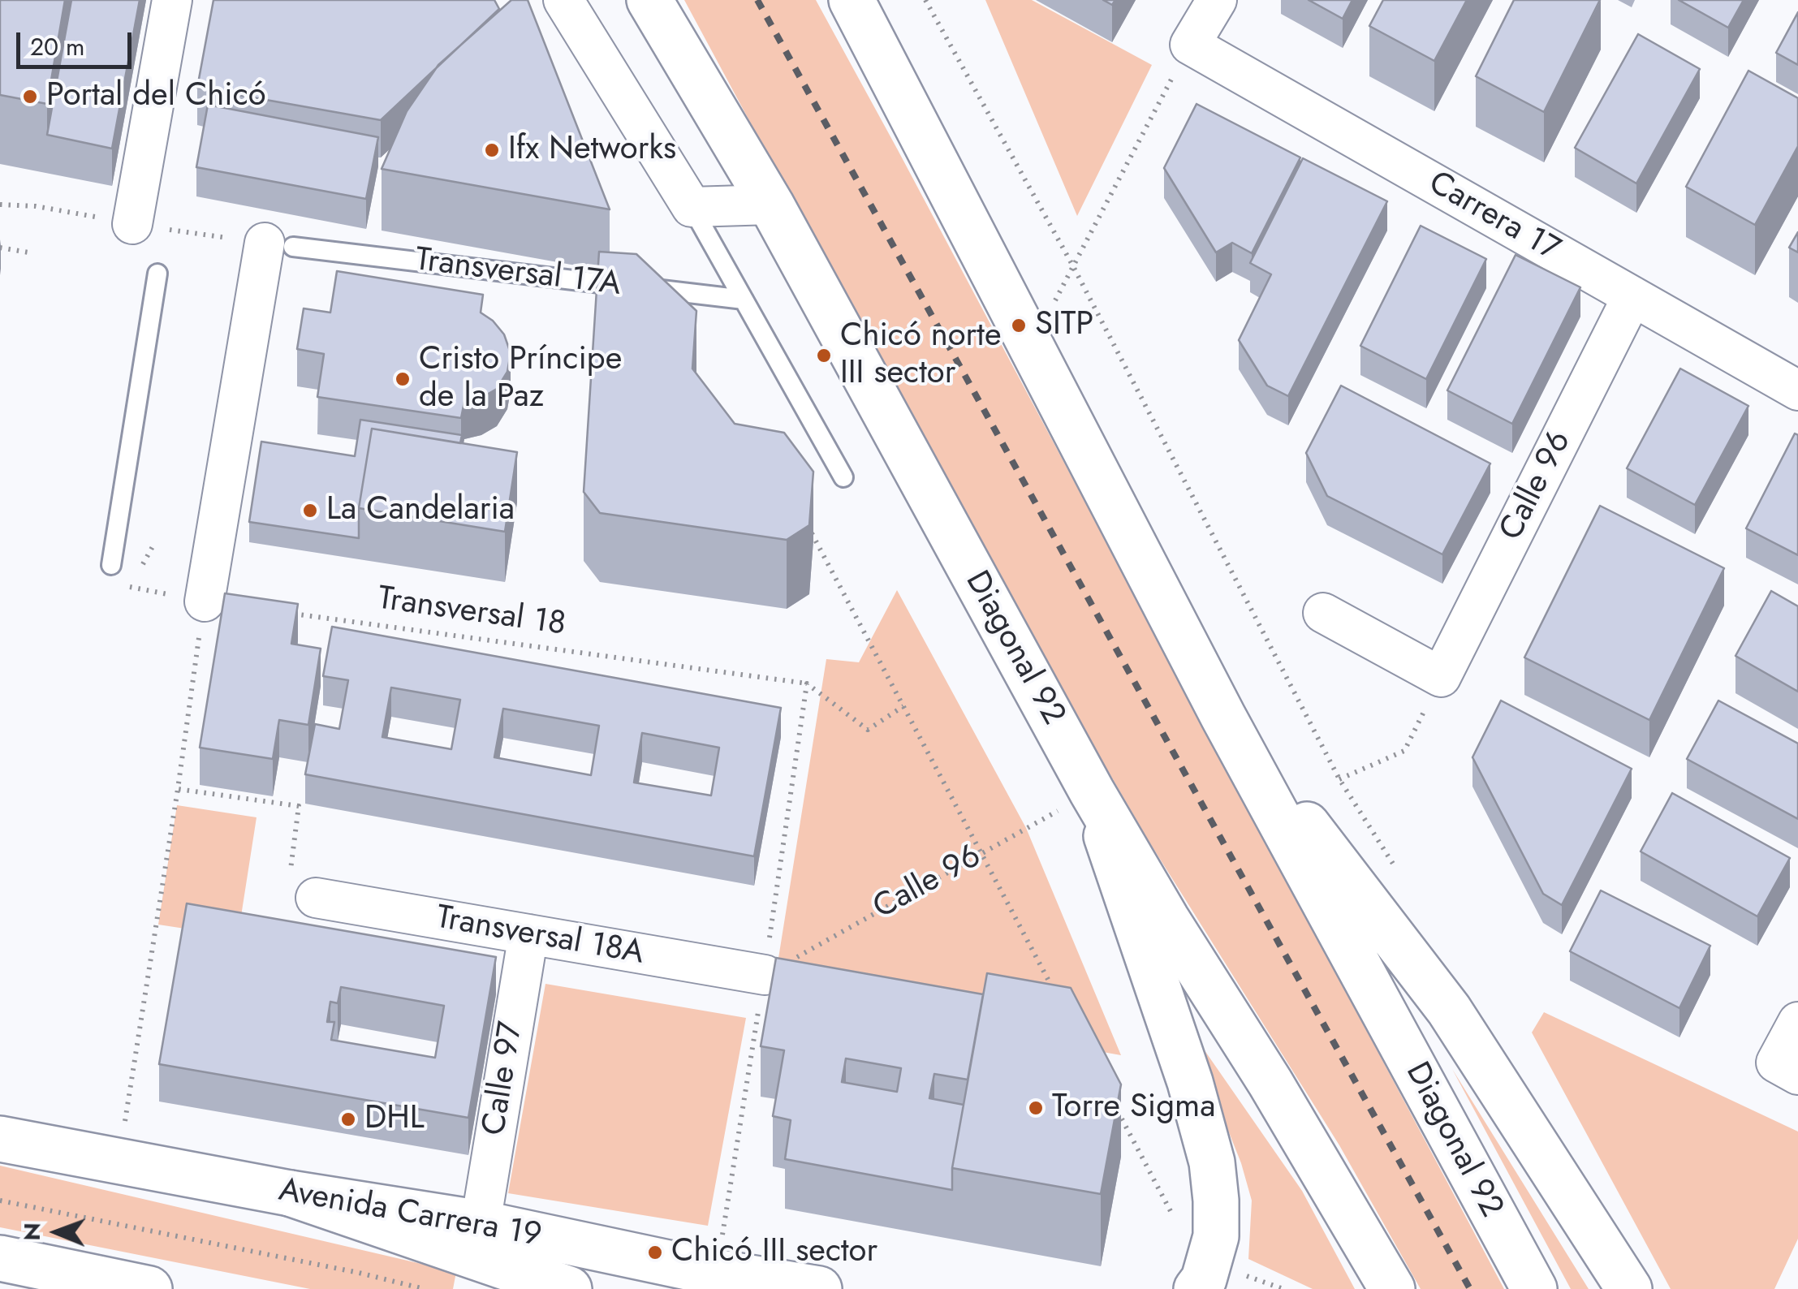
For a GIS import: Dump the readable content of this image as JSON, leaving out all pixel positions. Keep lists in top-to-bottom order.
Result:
{
  "streets": {
    "main road": ["Diagonal 92", "Avenida Carrera 19"],
    "street": [
      "Carrera 17",
      "Calle 96",
      "Transversal 18A",
      "Calle 97"
    ],
    "lane": ["Transversal 17A"],
    "path": ["Transversal 18"]
  },
  "crossings": [
    ["Carrera 17", "Calle 96"],
    ["Calle 96", "Diagonal 92"],
    ["Calle 96", "Transversal 18A"],
    ["Transversal 18A", "Calle 97"],
    ["Calle 97", "Avenida Carrera 19"]
  ],
  "places": [
    "Portal del Chicó",
    "Ifx Networks",
    "SITP",
    "Chicó norte III sector",
    "Cristo Príncipe de la Paz",
    "La Candelaria",
    "Torre Sigma",
    "DHL",
    "Chicó III sector"
  ],
  "scale_bar": "20 m",
  "north": "left"
}
